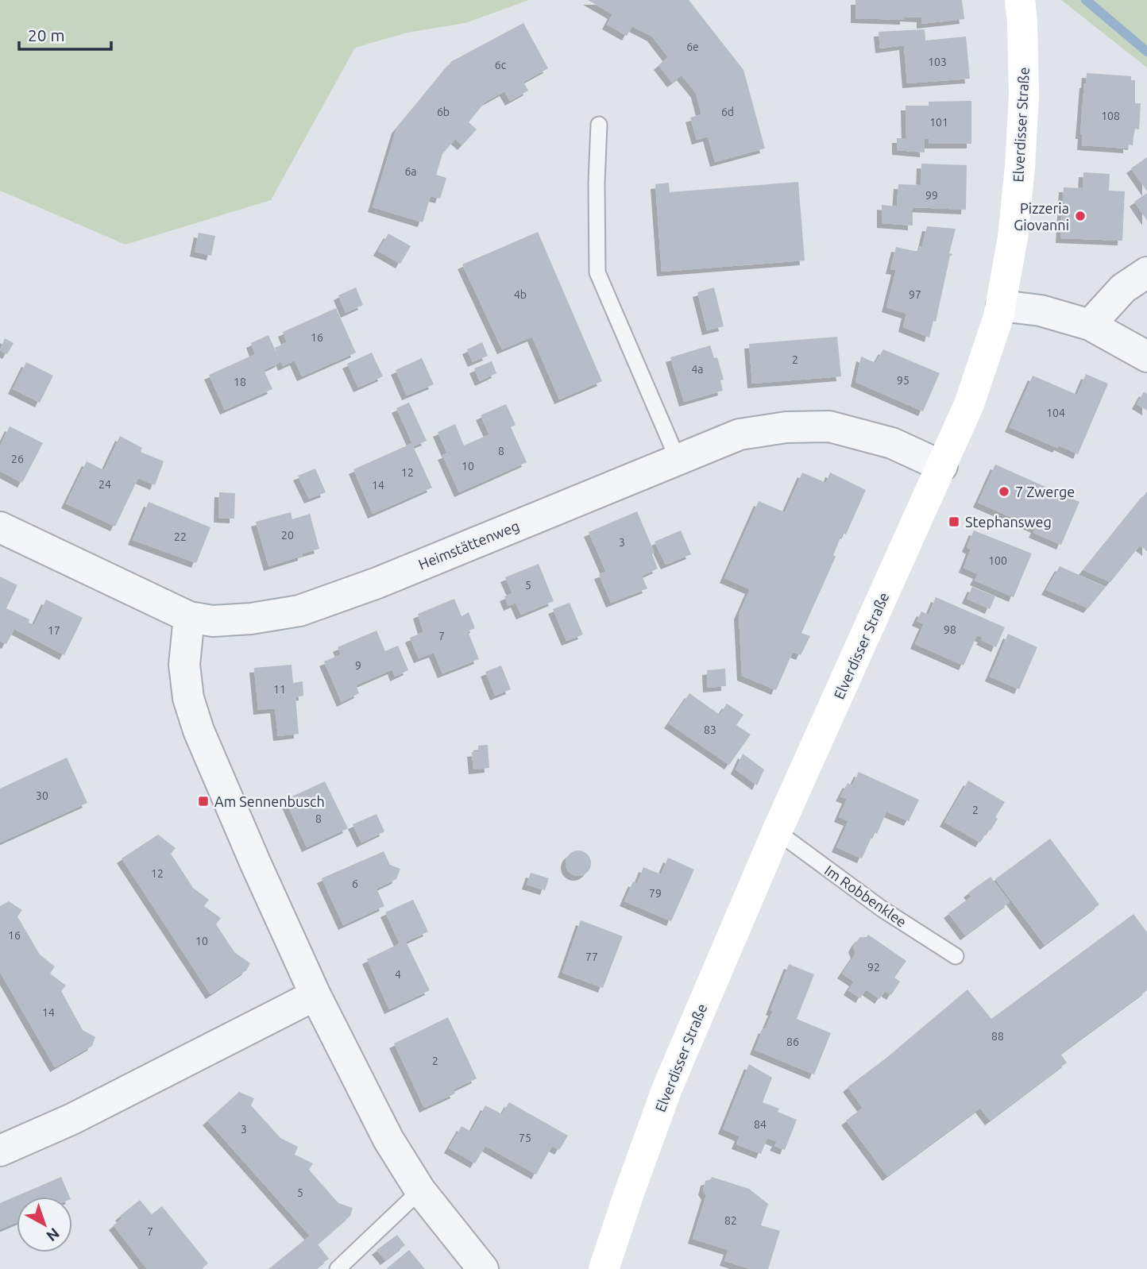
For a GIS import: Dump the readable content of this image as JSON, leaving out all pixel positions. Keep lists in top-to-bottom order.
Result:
{
  "streets": {
    "main road": ["Elverdisser Straße"],
    "street": ["Heimstättenweg"],
    "lane": ["Im Robbenklee"]
  },
  "crossings": [
    ["Elverdisser Straße", "Heimstättenweg"],
    ["Elverdisser Straße", "Im Robbenklee"]
  ],
  "places": {
    "other": ["Pizzeria Giovanni", "7 Zwerge"],
    "transit": ["Stephansweg", "Am Sennenbusch"]
  },
  "house_numbers": [
    "6e",
    "103",
    "6c",
    "6b",
    "6d",
    "108",
    "101",
    "6a",
    "99",
    "4b",
    "97",
    "16",
    "2",
    "4a",
    "95",
    "18",
    "104",
    "8",
    "26",
    "10",
    "12",
    "24",
    "14",
    "20",
    "22",
    "3",
    "100",
    "5",
    "98",
    "17",
    "7",
    "9",
    "11",
    "83",
    "30",
    "2",
    "8",
    "12",
    "6",
    "79",
    "16",
    "10",
    "77",
    "92",
    "4",
    "14",
    "88",
    "86",
    "2",
    "84",
    "3",
    "75",
    "5",
    "82",
    "7"
  ],
  "scale_bar": "20 m",
  "north": "bottom right"
}
